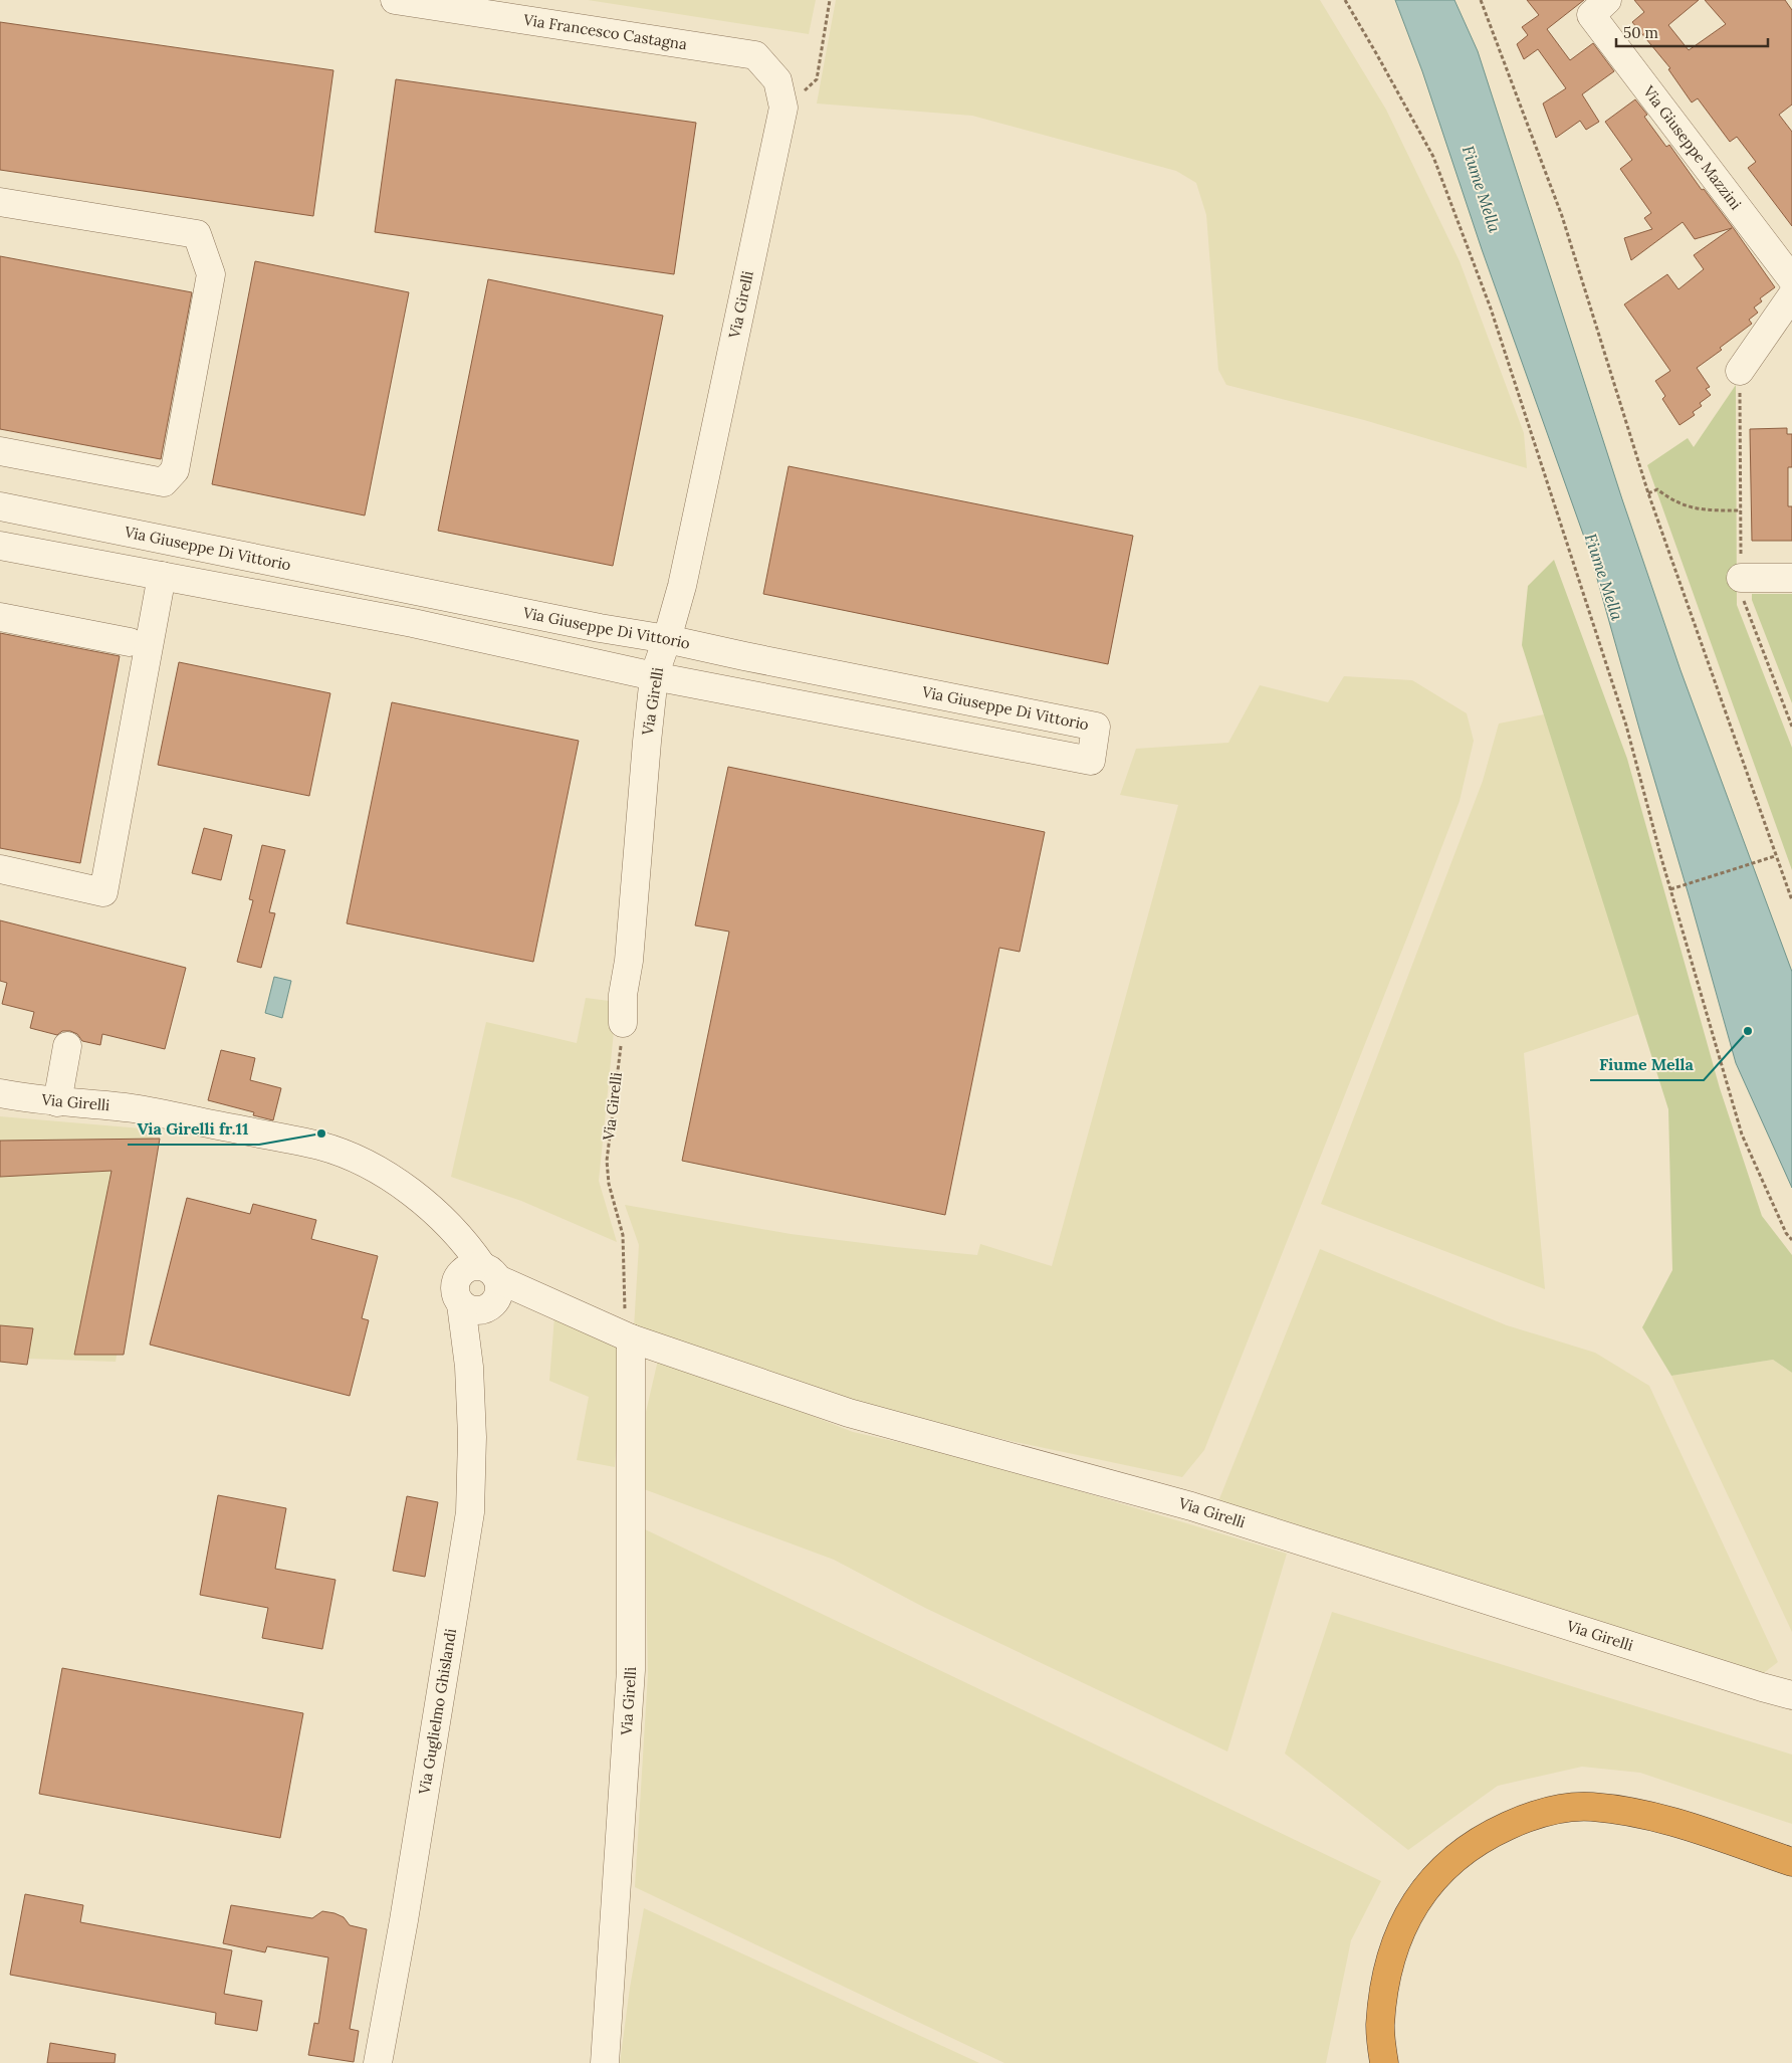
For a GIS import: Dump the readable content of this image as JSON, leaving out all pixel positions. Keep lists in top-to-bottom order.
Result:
{
  "streets": {
    "street": [
      "Via Francesco Castagna",
      "Via Giuseppe Mazzini",
      "Via Girelli",
      "Via Giuseppe Di Vittorio",
      "Via Guglielmo Ghislandi"
    ]
  },
  "crossings": [
    ["Via Francesco Castagna", "Via Girelli"],
    ["Via Girelli", "Via Giuseppe Di Vittorio"],
    ["Via Girelli", "Via Guglielmo Ghislandi"]
  ],
  "water": ["Fiume Mella"],
  "places": ["Fiume Mella", "Via Girelli fr.11"],
  "scale_bar": "50 m"
}
